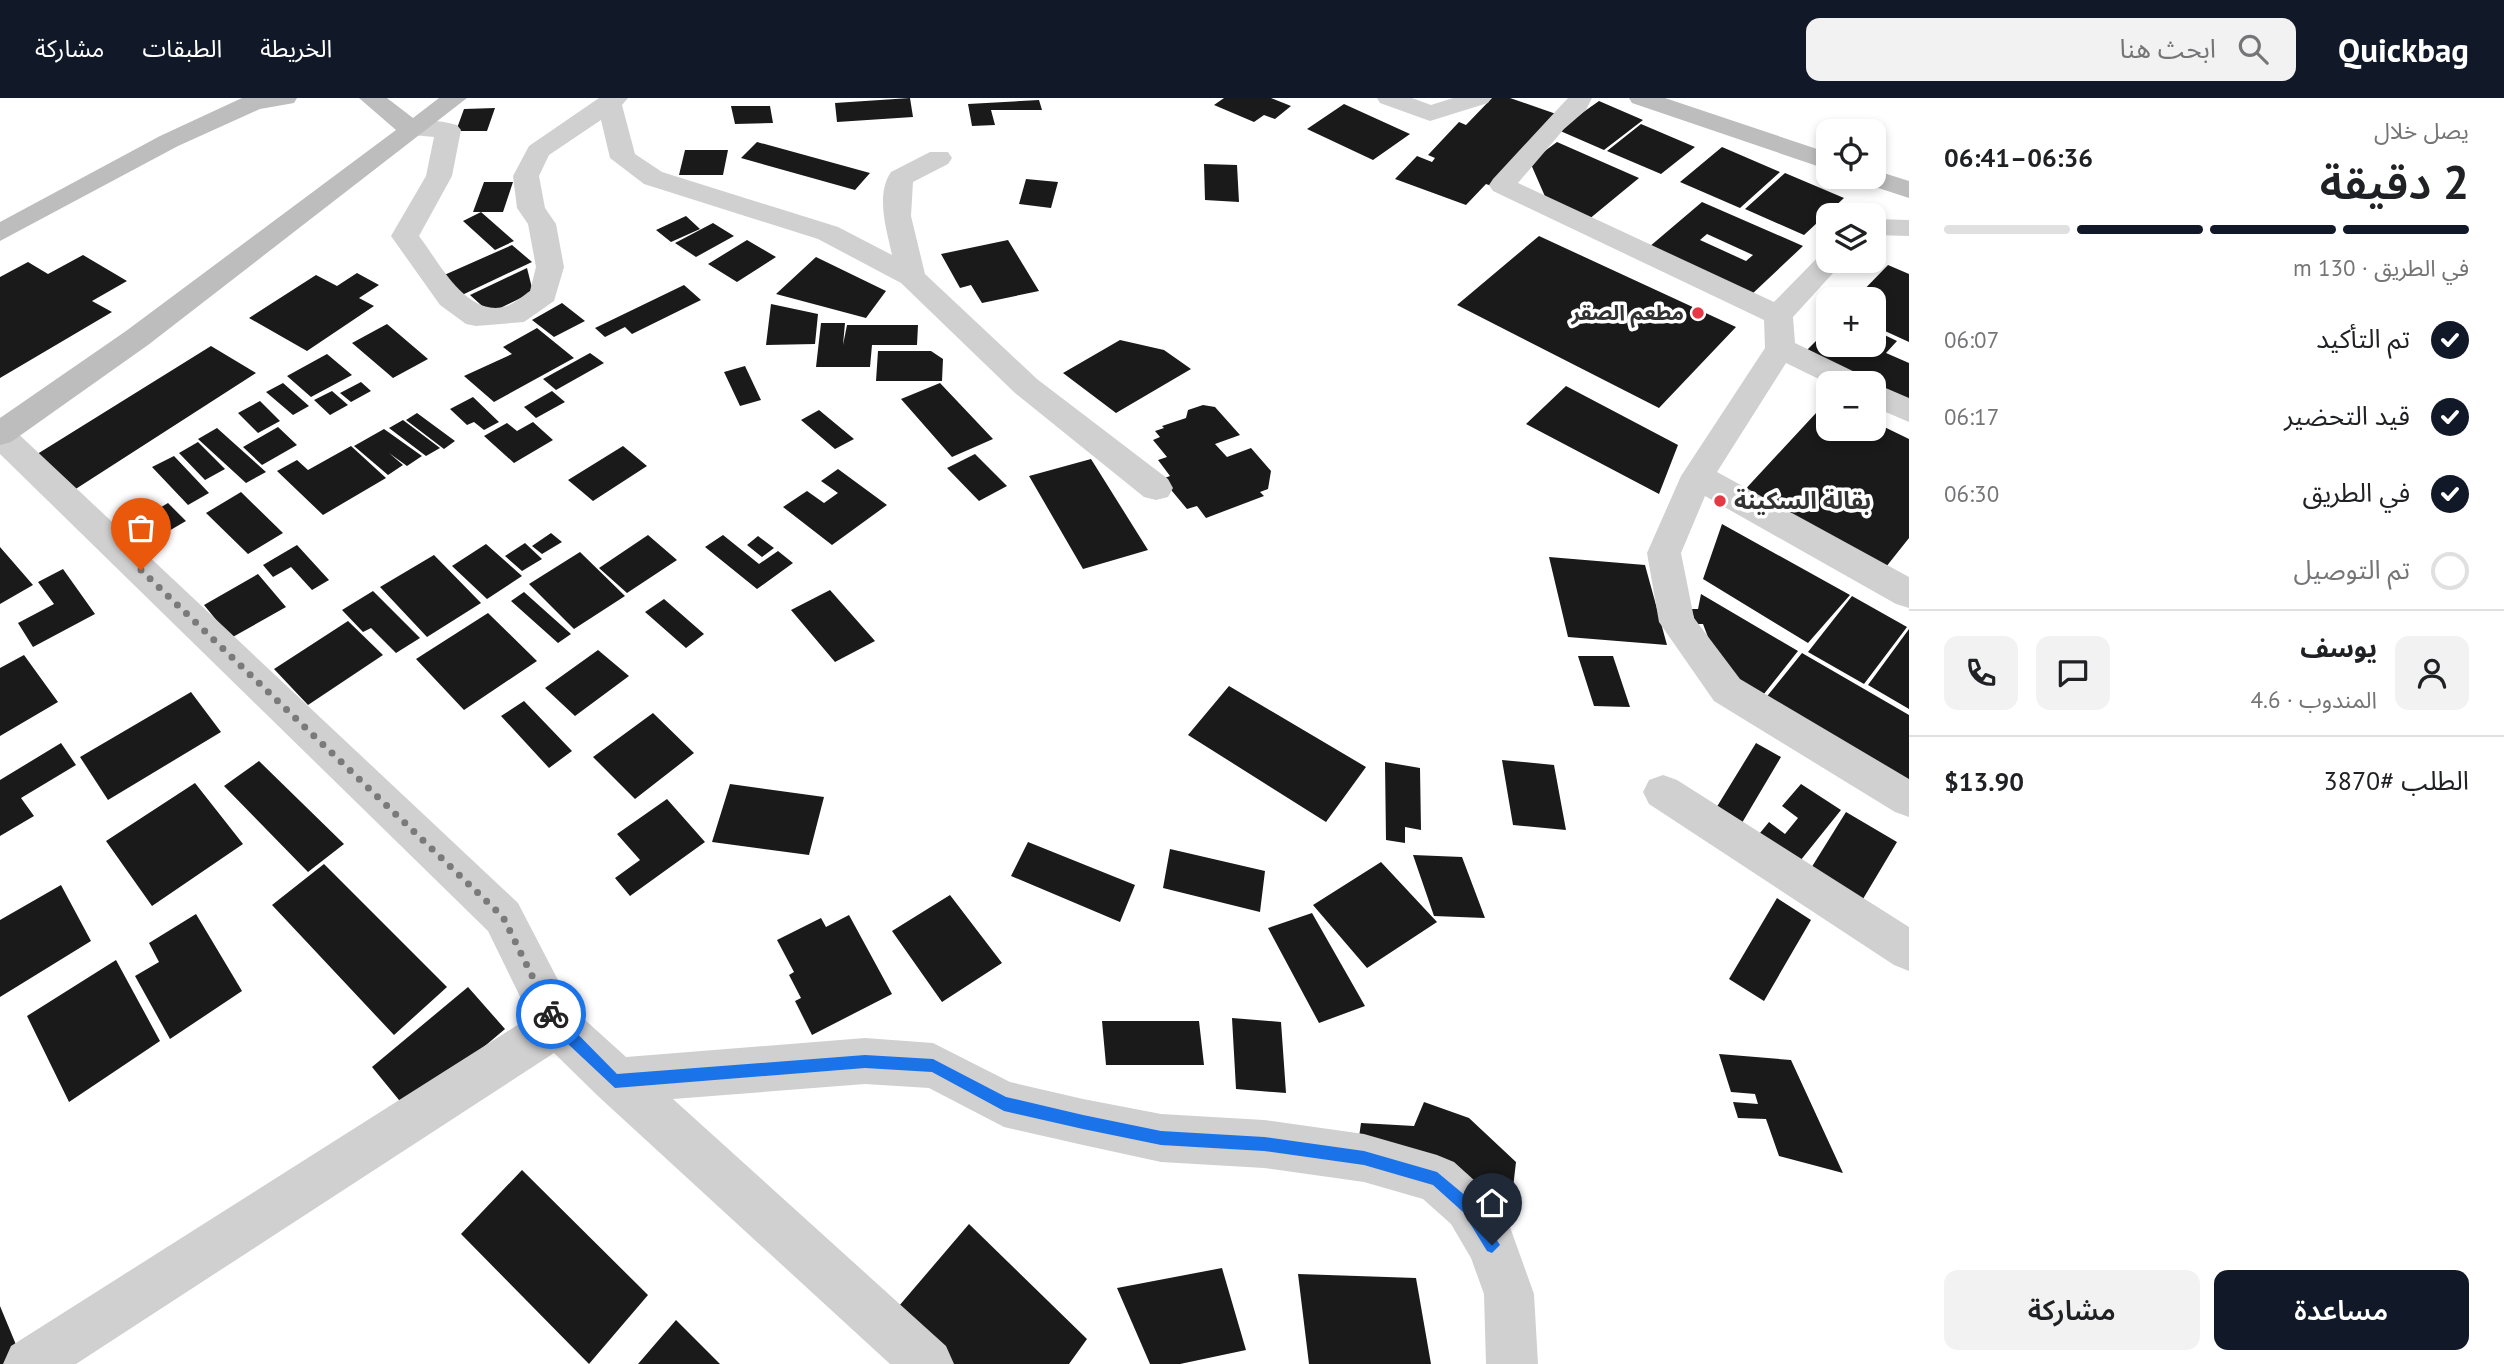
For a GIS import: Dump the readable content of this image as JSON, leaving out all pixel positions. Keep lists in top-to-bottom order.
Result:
{
  "places": ["مطعم الصقر", "بقالة السكينة"],
  "page": {
    "header": "Quickbag",
    "search": "ابحث هنا",
    "nav": ["الخريطة", "الطبقات", "مشاركة"],
    "heading": ["2 دقيقة", "يصل خلال", "06:36–06:41"],
    "panel": [
      "يوسف",
      "المندوب · 4.6",
      "الطلب #3870",
      "$13.90"
    ],
    "map_buttons": ["+", "−"],
    "bar": "في الطريق · 130 m",
    "list": [
      ["تم التأكيد", "06:07"],
      ["قيد التحضير", "06:17"],
      ["في الطريق", "06:30"],
      "تم التوصيل"
    ],
    "buttons": ["مساعدة", "مشاركة"]
  }
}
